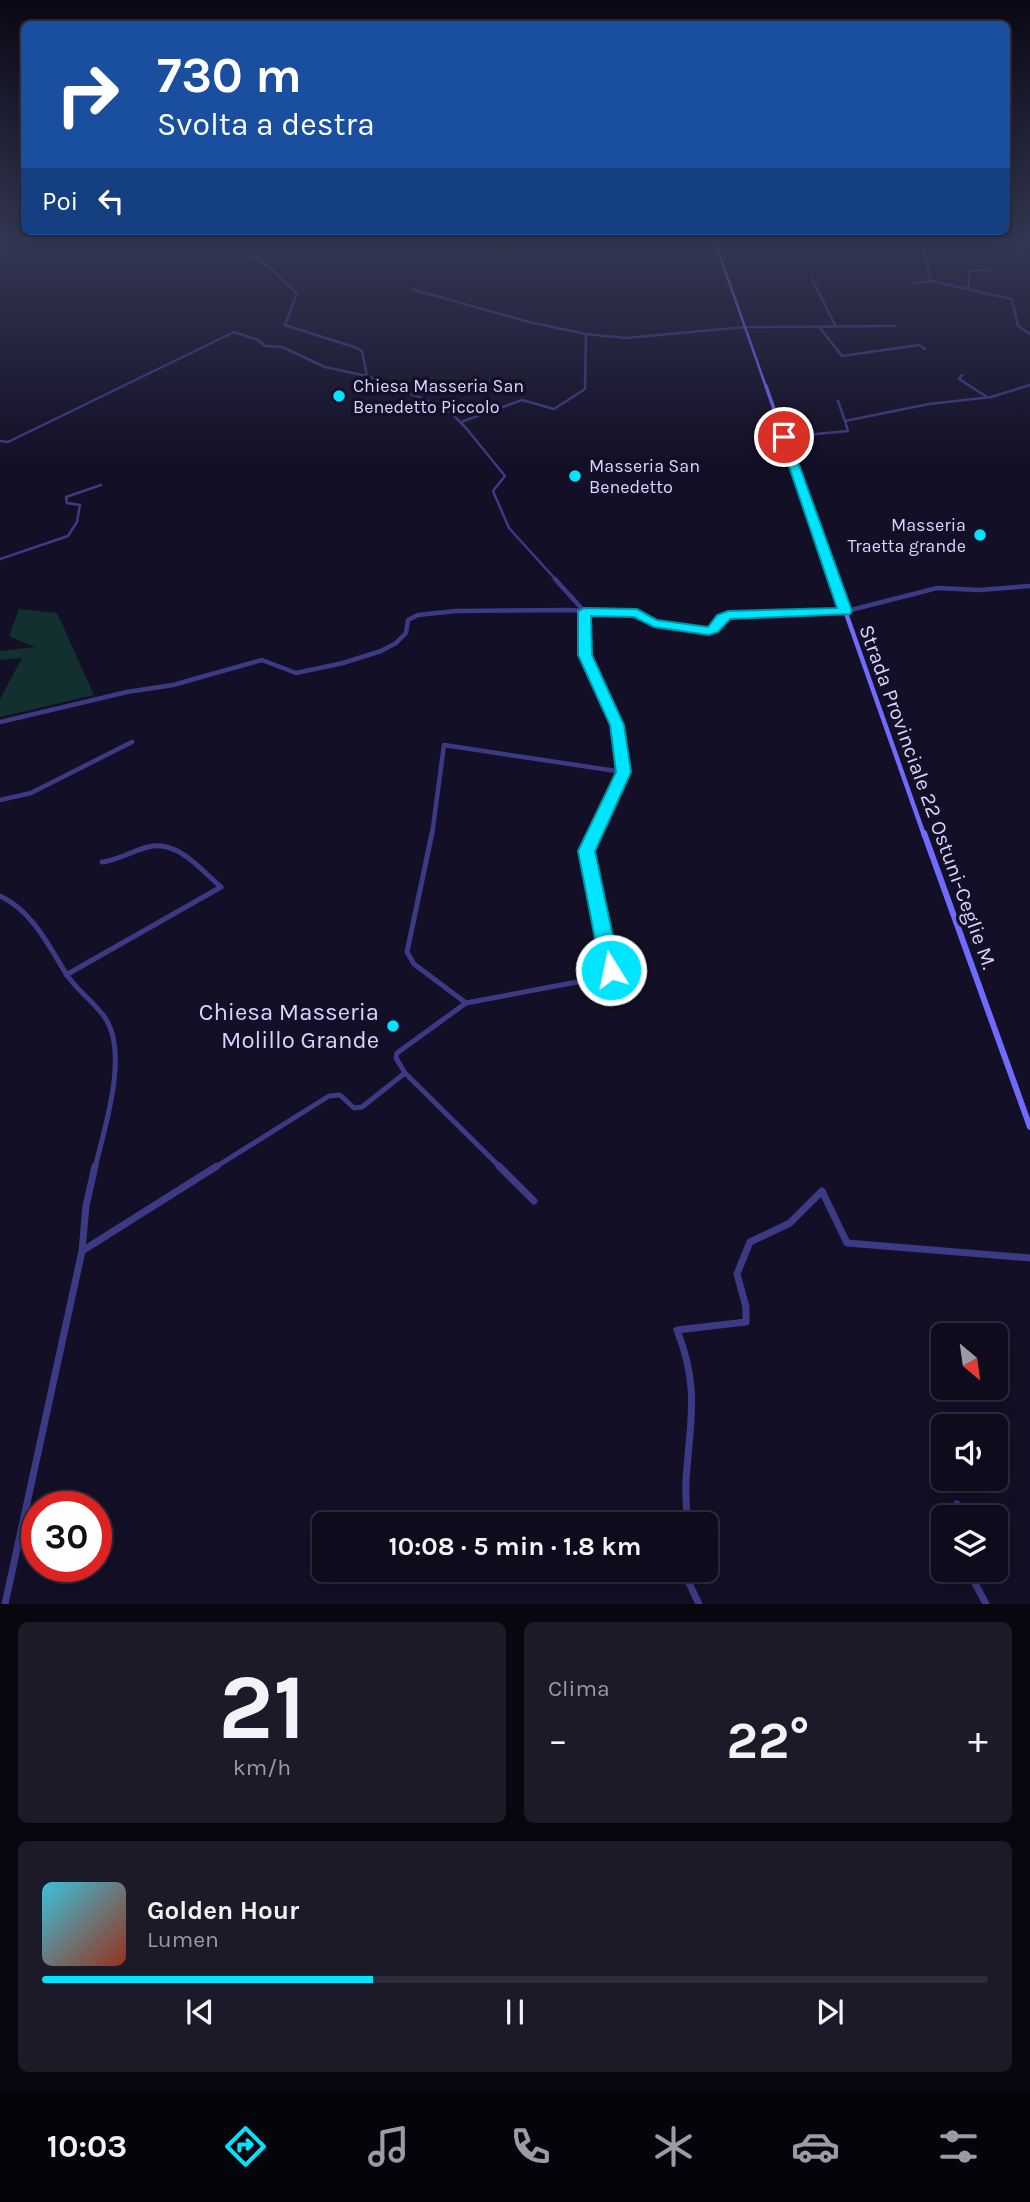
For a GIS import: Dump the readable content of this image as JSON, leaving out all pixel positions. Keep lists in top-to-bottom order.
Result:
{
  "streets": {
    "main road": ["Strada Provinciale 22 Ostuni-Ceglie M."]
  },
  "places": [
    "Chiesa Masseria San Benedetto Piccolo",
    "Masseria San Benedetto",
    "Masseria Traetta grande",
    "Chiesa Masseria Molillo Grande"
  ],
  "north": "bottom right",
  "page": {
    "turn": ["730 m", "Svolta a destra"],
    "then": "Poi",
    "limit": "30",
    "trip": "10:08 · 5 min · 1.8 km",
    "tile": [
      ["21", "km/h"],
      "Clima"
    ],
    "heat": ["−", "22°", "+"],
    "song": ["Golden Hour", "Lumen"],
    "tabs": "10:03"
  }
}
